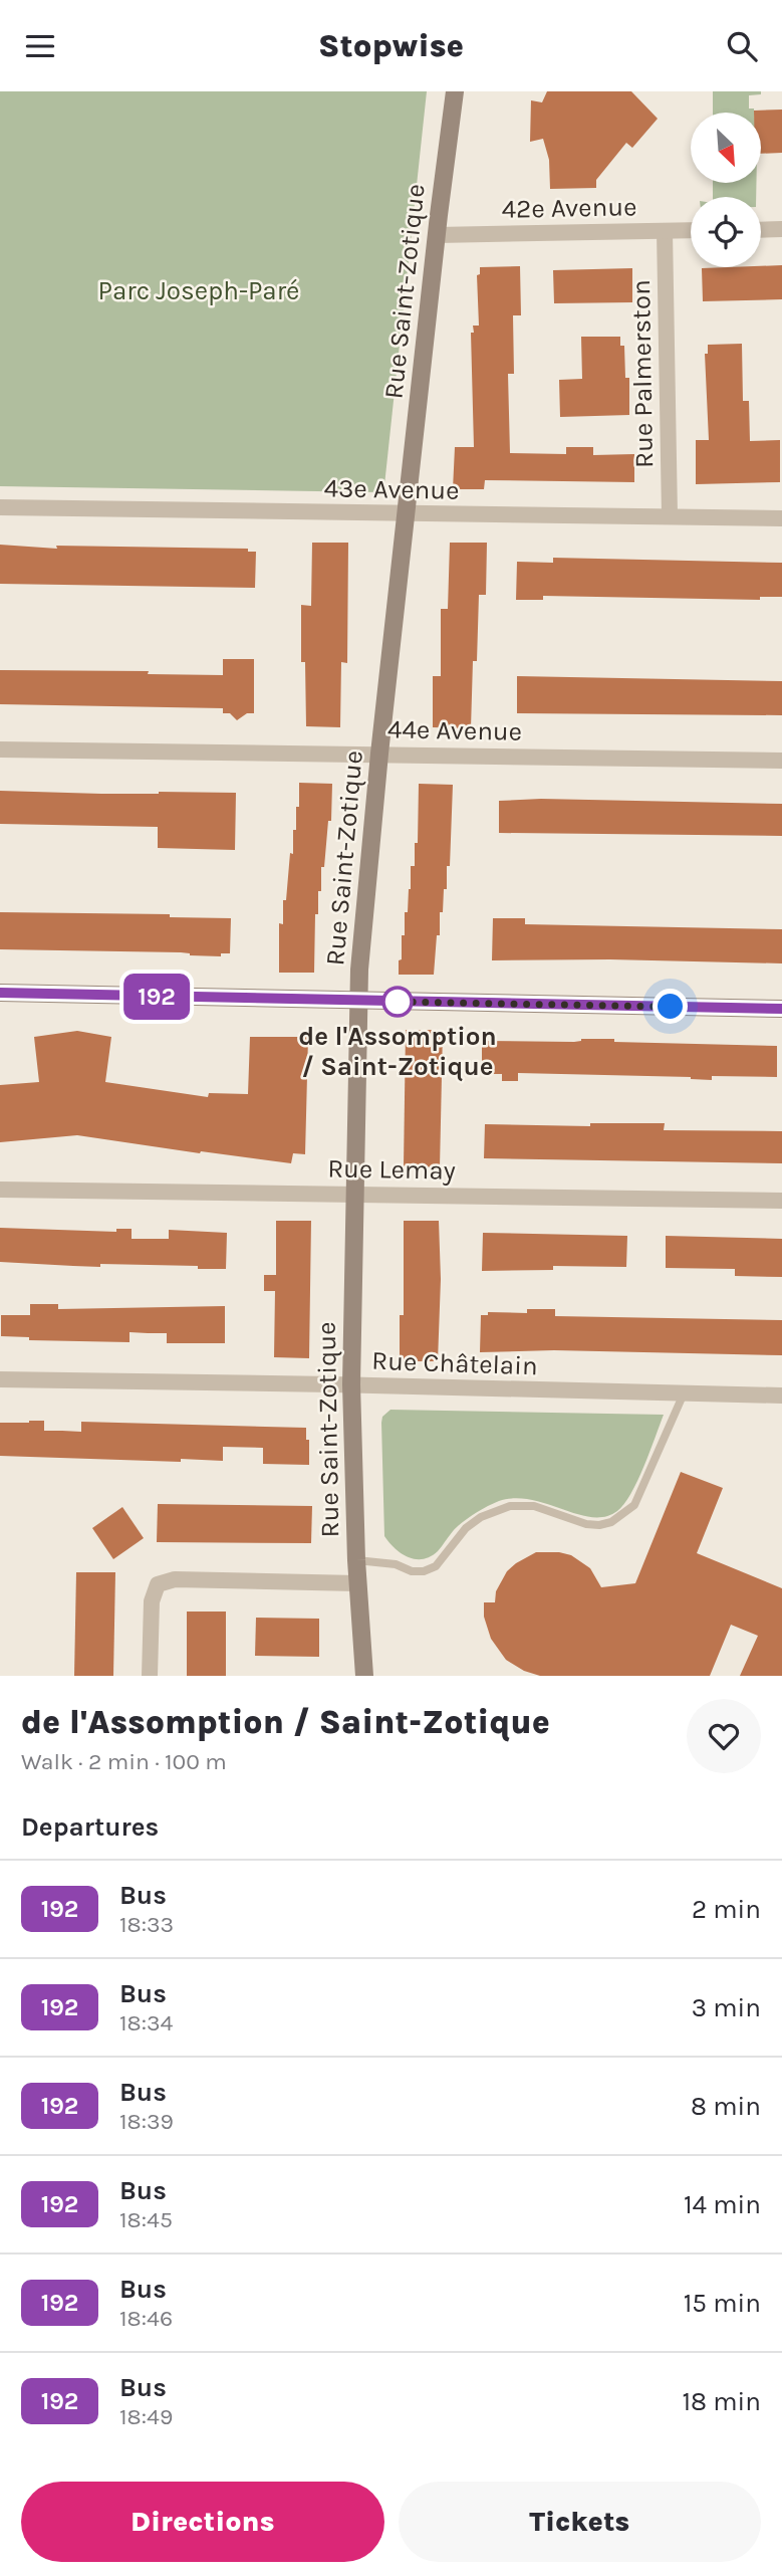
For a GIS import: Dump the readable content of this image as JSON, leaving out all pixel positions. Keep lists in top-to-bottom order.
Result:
{
  "streets": {
    "street": [
      "42e Avenue",
      "Rue Saint-Zotique",
      "Rue Palmerston",
      "43e Avenue",
      "44e Avenue",
      "Rue Lemay",
      "Rue Châtelain"
    ]
  },
  "crossings": [
    ["42e Avenue", "Rue Saint-Zotique"],
    ["42e Avenue", "Rue Palmerston"],
    ["Rue Saint-Zotique", "43e Avenue"],
    ["Rue Saint-Zotique", "44e Avenue"],
    ["Rue Saint-Zotique", "Rue Lemay"],
    ["Rue Saint-Zotique", "Rue Châtelain"],
    ["Rue Palmerston", "43e Avenue"]
  ],
  "parks": ["Parc Joseph-Paré"],
  "places": ["de l'Assomption / Saint-Zotique"],
  "lines": ["bus line 192"],
  "north": "bottom right",
  "page": {
    "header": "Stopwise",
    "on_map": "192",
    "heading": [
      ["de l'Assomption / Saint-Zotique", "Walk · 2 min · 100 m"],
      "Departures"
    ],
    "list": [
      {
        "mark": "192",
        "name": "Bus",
        "note": "18:33",
        "value": "2 min"
      },
      {
        "mark": "192",
        "name": "Bus",
        "note": "18:34",
        "value": "3 min"
      },
      {
        "mark": "192",
        "name": "Bus",
        "note": "18:39",
        "value": "8 min"
      },
      {
        "mark": "192",
        "name": "Bus",
        "note": "18:45",
        "value": "14 min"
      },
      {
        "mark": "192",
        "name": "Bus",
        "note": "18:46",
        "value": "15 min"
      },
      {
        "mark": "192",
        "name": "Bus",
        "note": "18:49",
        "value": "18 min"
      }
    ],
    "buttons": ["Directions", "Tickets"]
  }
}
